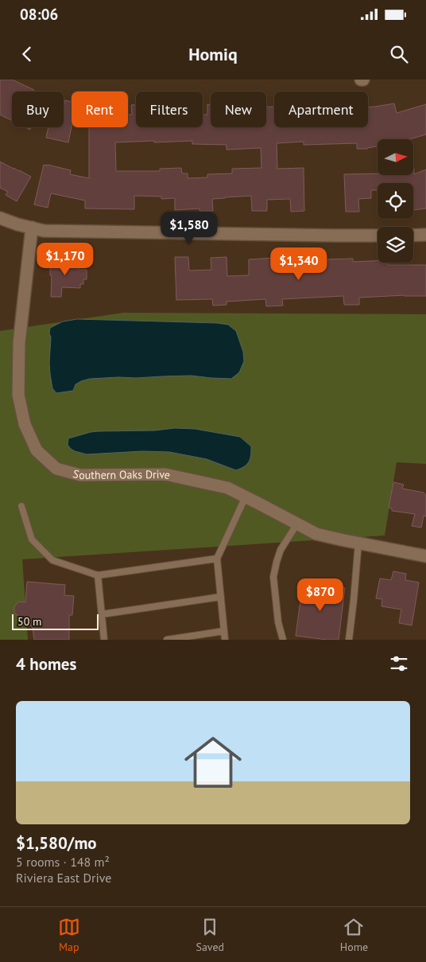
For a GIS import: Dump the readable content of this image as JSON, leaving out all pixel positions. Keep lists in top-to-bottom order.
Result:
{
  "streets": {
    "street": ["Southern Oaks Drive"]
  },
  "scale_bar": "50 m",
  "north": "right",
  "page": {
    "status": "08:06",
    "header": "Homiq",
    "chip": [
      "Buy",
      "Rent",
      "Filters",
      "New",
      "Apartment"
    ],
    "price": [
      "$1,580",
      "$1,170",
      "$1,340",
      "$870"
    ],
    "scale": "50 m",
    "heading": "4 homes",
    "list": [
      {
        "name": "$1,580/mo",
        "note": "5 rooms · 148 m² · Riviera East Drive"
      }
    ],
    "tabs": ["Map", "Saved", "Home"]
  }
}
